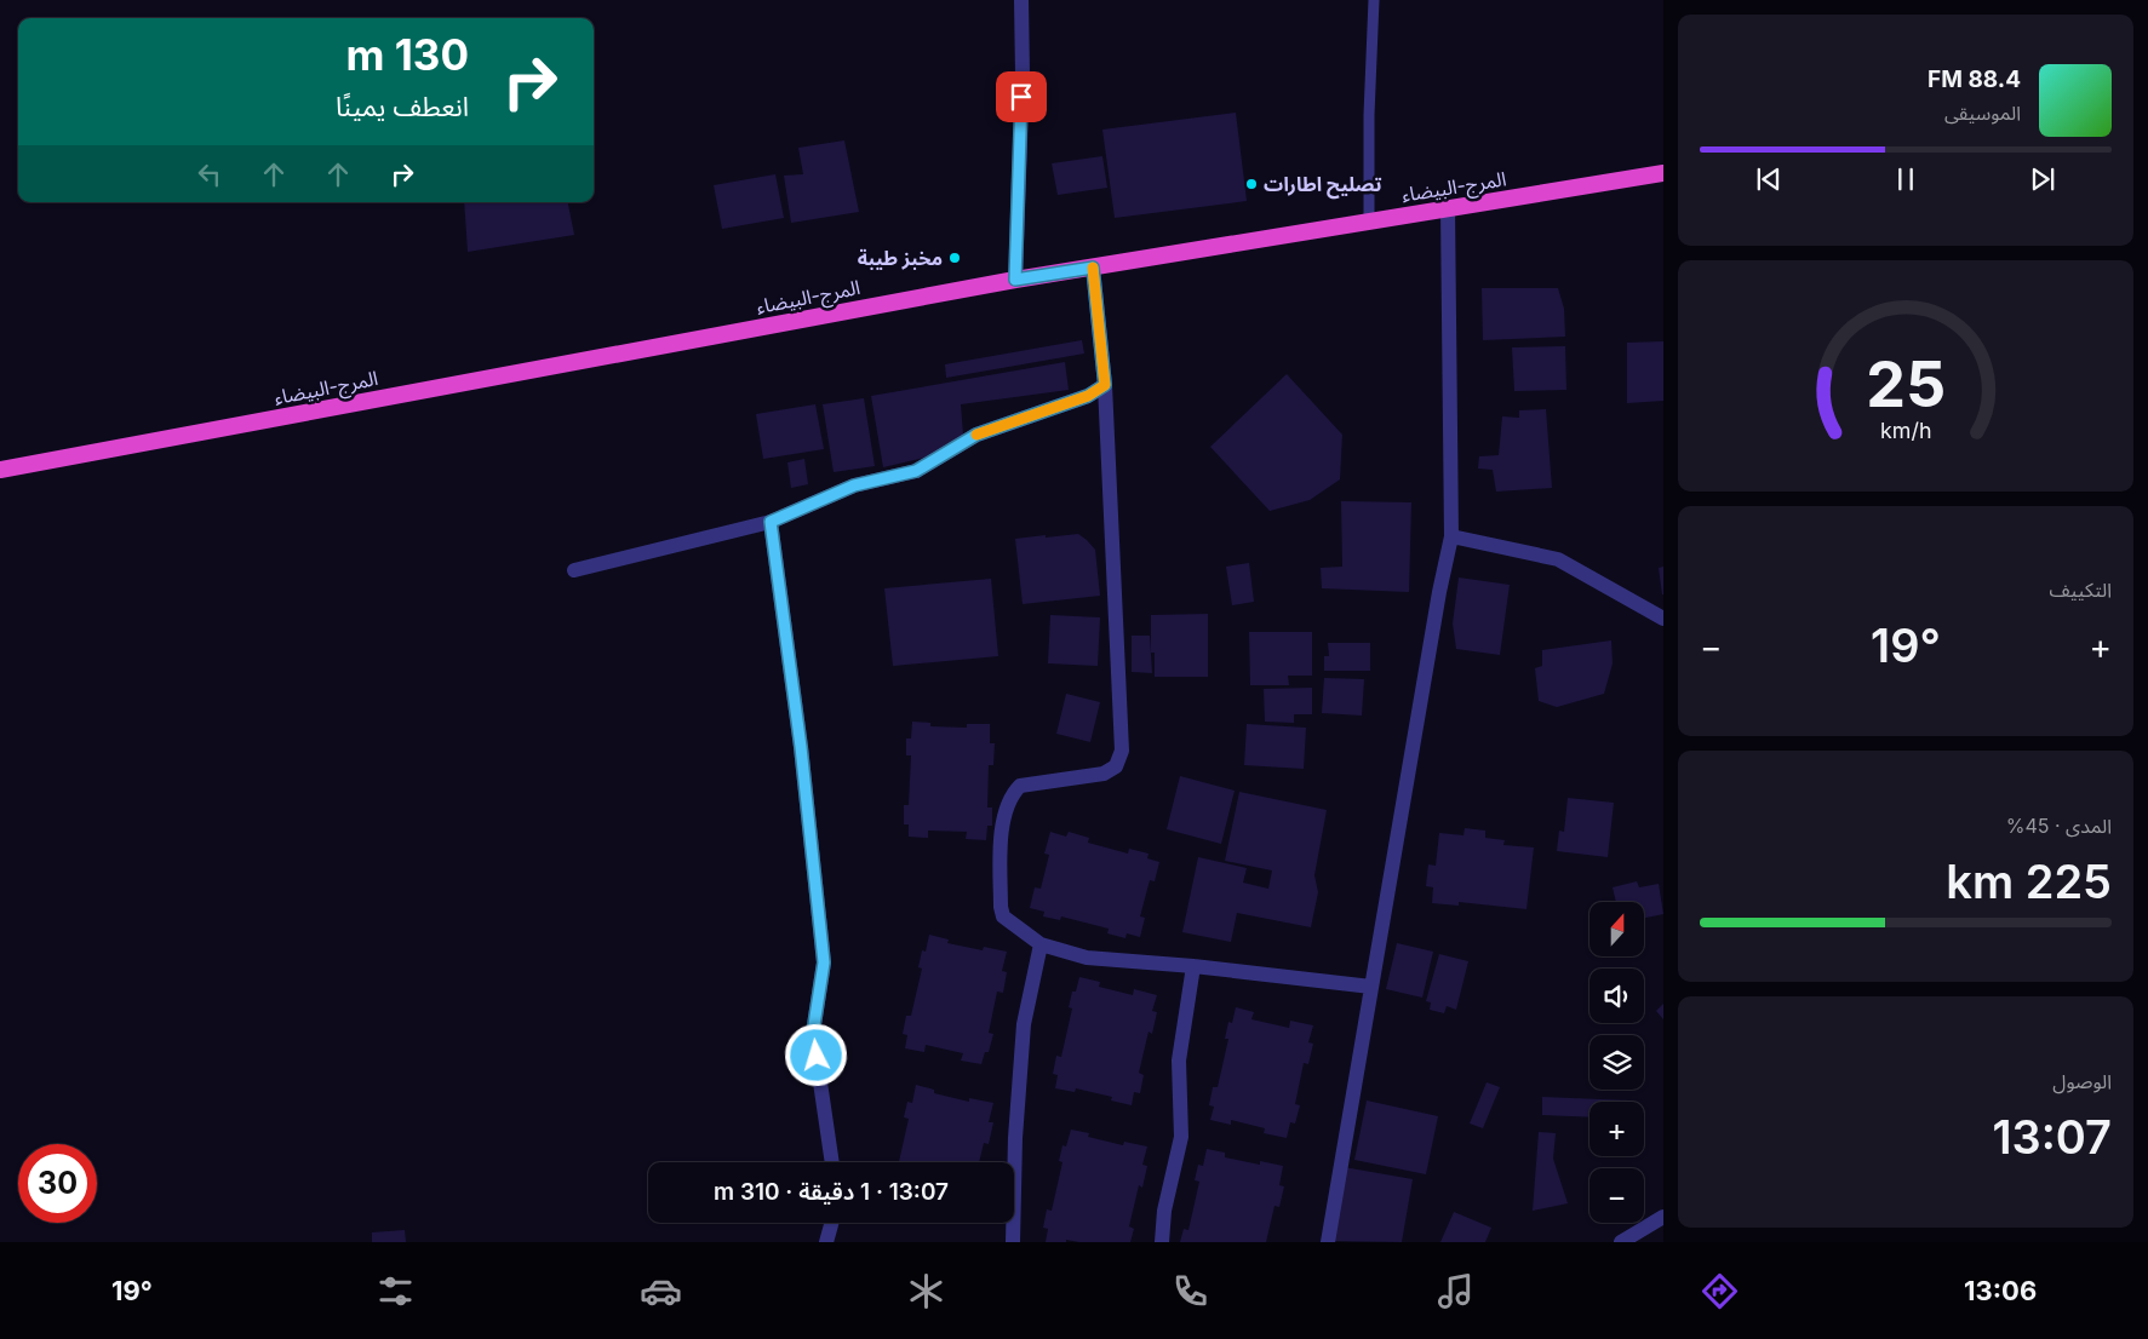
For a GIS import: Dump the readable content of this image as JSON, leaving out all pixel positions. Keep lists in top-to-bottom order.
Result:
{
  "streets": {
    "highway": ["المرج-البيضاء"]
  },
  "places": ["تصليح اطارات", "مخبز طيبة"],
  "north": "top",
  "page": {
    "turn": ["130 m", "انعطف يمينًا"],
    "song": ["88.4 FM", "الموسيقى"],
    "tile": [
      "التكييف",
      ["المدى · 45%", "225 km"],
      ["الوصول", "13:07"]
    ],
    "heat": ["−", "19°", "+"],
    "map_buttons": ["+", "−"],
    "limit": "30",
    "trip": "13:07 · 1 دقيقة · 310 m",
    "tabs": ["13:06", "19°"],
    "gauge": ["25", "km/h"]
  }
}
